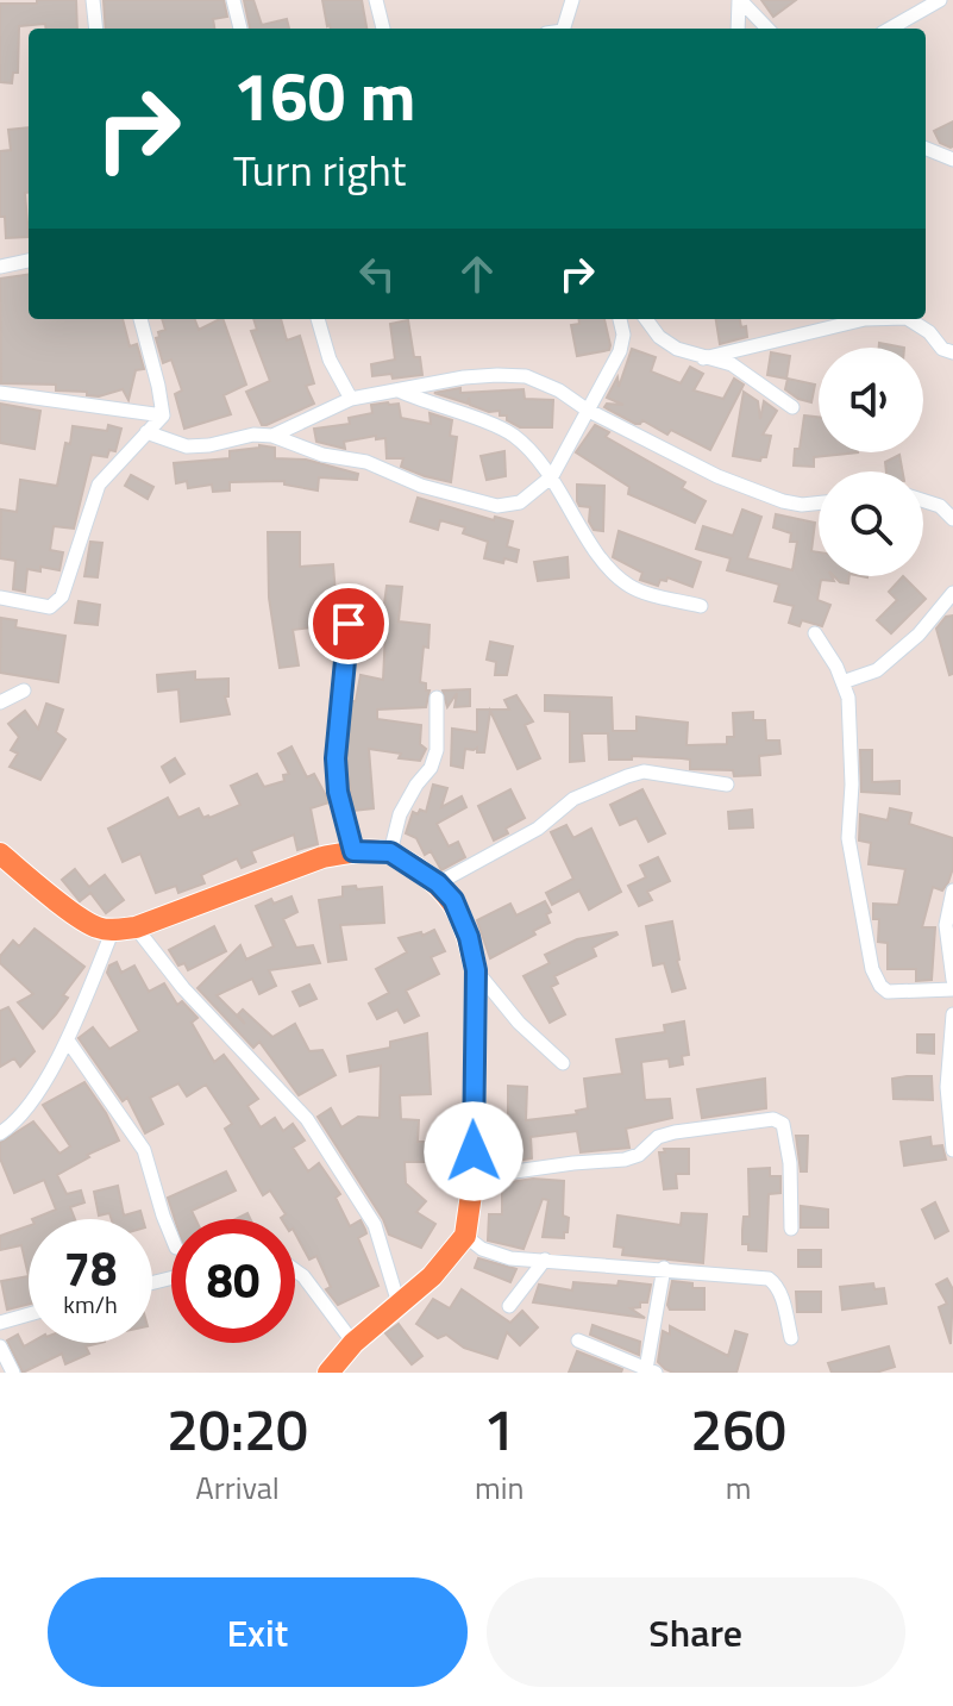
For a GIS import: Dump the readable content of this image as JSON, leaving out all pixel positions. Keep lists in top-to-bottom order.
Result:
{
  "page": {
    "turn": ["160 m", "Turn right"],
    "speed": "78 km/h",
    "limit": "80",
    "eta": [
      "20:20",
      "Arrival",
      "1",
      "min",
      "260",
      "m"
    ],
    "buttons": ["Exit", "Share"]
  }
}
